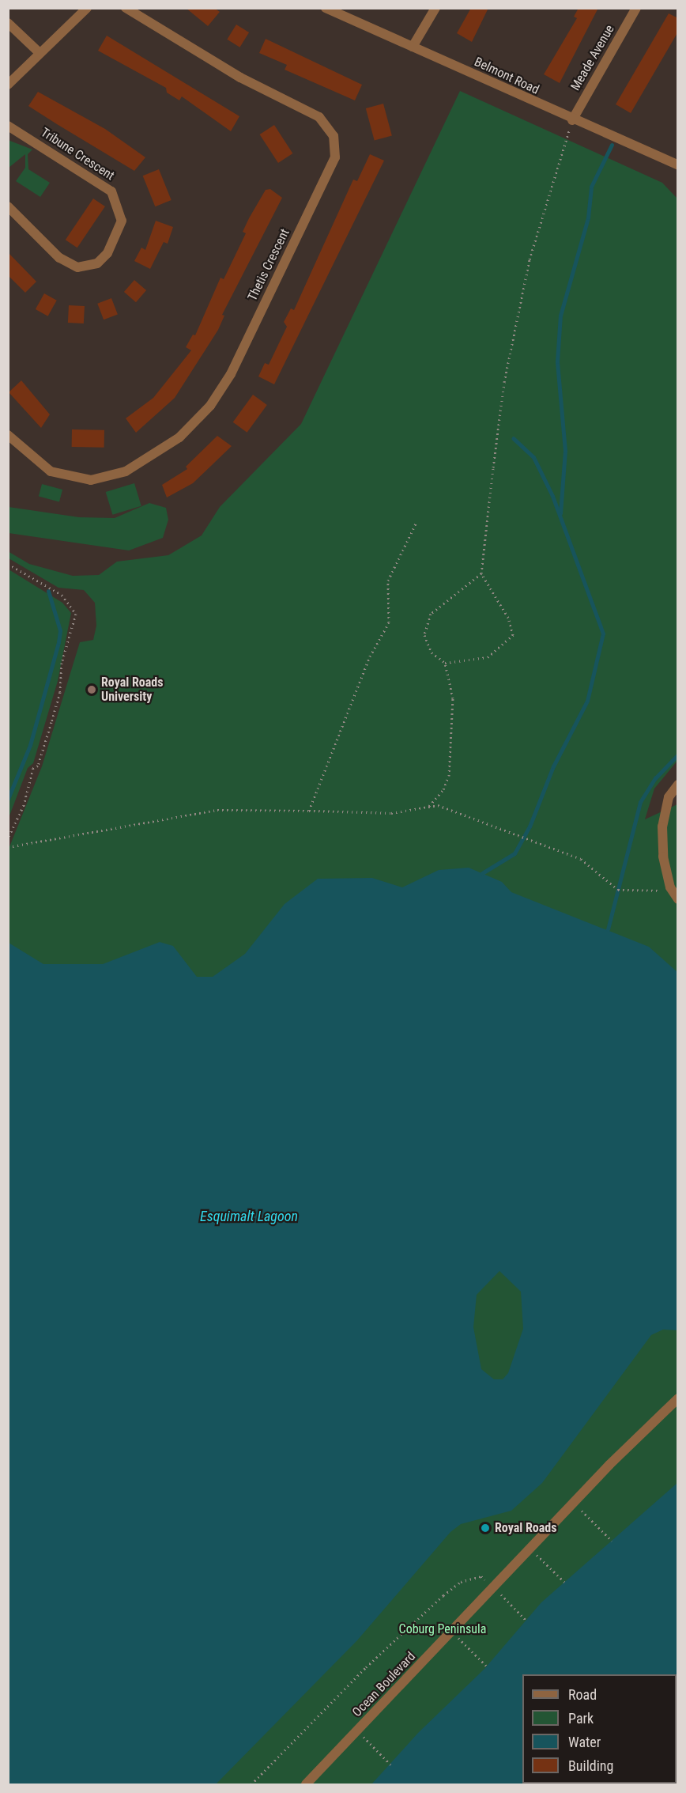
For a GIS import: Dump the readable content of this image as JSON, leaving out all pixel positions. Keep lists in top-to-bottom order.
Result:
{
  "streets": {
    "street": [
      "Meade Avenue",
      "Belmont Road",
      "Tribune Crescent",
      "Thetis Crescent",
      "Ocean Boulevard"
    ]
  },
  "crossings": [
    ["Meade Avenue", "Belmont Road"]
  ],
  "water": ["Esquimalt Lagoon"],
  "parks": ["Coburg Peninsula"],
  "places": ["Royal Roads University", "Royal Roads"],
  "legend": [
    "Road",
    "Park",
    "Water",
    "Building"
  ]
}
